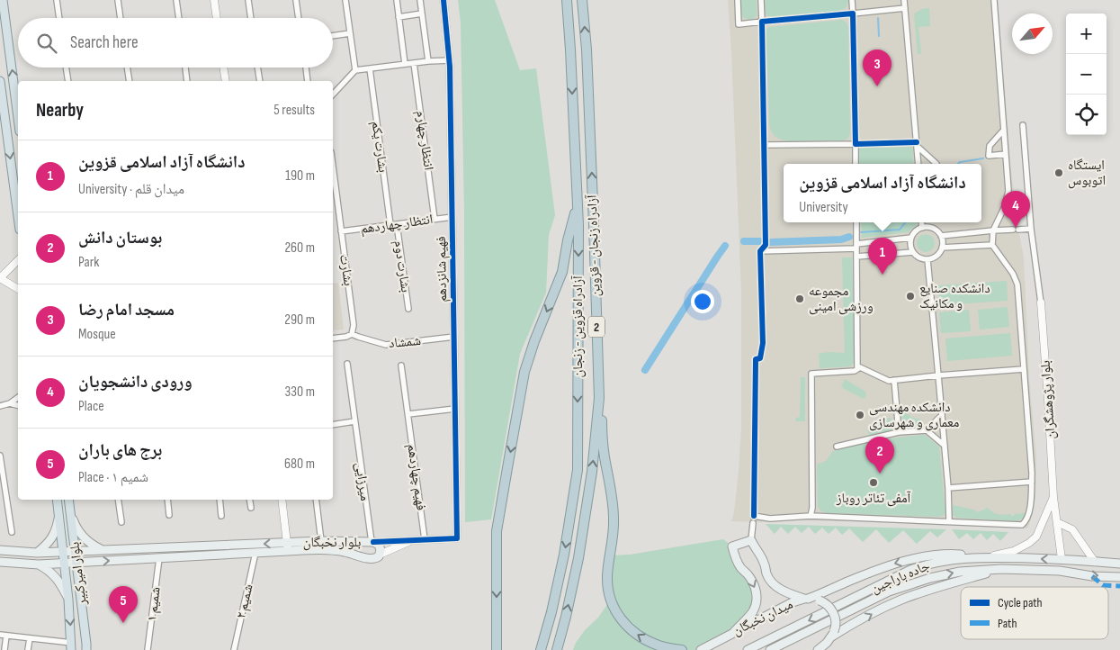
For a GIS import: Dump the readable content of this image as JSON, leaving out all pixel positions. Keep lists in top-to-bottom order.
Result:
{
  "streets": {
    "highway": ["آزادراه زنجان - قزوین", "آزادراه قزوین - زنجان", "2"],
    "main road": [
      "بلوار نخبگان",
      "بلوار امیرکبیر",
      "جاده باراجین",
      "میدان نخبگان"
    ],
    "street": [
      "انتظار چهارم",
      "بشارت یکم",
      "انتظار چهاردهم",
      "بشارت دوم",
      "فهیم شانزدهم",
      "بشارت",
      "شمشاد",
      "بلوار پژوهشگران",
      "فهیم چهاردهم",
      "میرزایی",
      "شمیم ۲",
      "شمیم ۱"
    ]
  },
  "crossings": [
    ["انتظار چهارم", "انتظار چهاردهم"],
    ["بشارت یکم", "انتظار چهاردهم"],
    ["بشارت یکم", "بشارت دوم"],
    ["انتظار چهاردهم", "بشارت دوم"],
    ["انتظار چهاردهم", "فهیم شانزدهم"],
    ["انتظار چهاردهم", "بشارت"],
    ["فهیم شانزدهم", "شمشاد"],
    ["فهیم شانزدهم", "فهیم چهاردهم"],
    ["بشارت", "شمشاد"],
    ["بلوار پژوهشگران", "جاده باراجین"],
    ["میرزایی", "بلوار نخبگان"],
    ["بلوار نخبگان", "بلوار امیرکبیر"],
    ["بلوار نخبگان", "شمیم ۲"],
    ["بلوار نخبگان", "شمیم ۱"]
  ],
  "places": [
    "ایستگاه اتوبوس",
    "دانشکده صنایع و مکانیک",
    "مجموعه ورزشی امینی",
    "دانشکده مهندسی معماری و شهرسازی",
    "آمفی تئاتر روباز"
  ],
  "legend": ["Cycle path", "Path"],
  "north": "top right",
  "page": {
    "map_buttons": ["+", "−"],
    "search": "Search here",
    "pins": [
      "3",
      "4",
      "1",
      "2",
      "5"
    ],
    "heading": ["Nearby", "5 results"],
    "list": [
      {
        "mark": "1",
        "name": "دانشگاه آزاد اسلامی قزوین",
        "note": "University · میدان قلم",
        "value": "190 m"
      },
      {
        "mark": "2",
        "name": "بوستان دانش",
        "note": "Park",
        "value": "260 m"
      },
      {
        "mark": "3",
        "name": "مسجد امام رضا",
        "note": "Mosque",
        "value": "290 m"
      },
      {
        "mark": "4",
        "name": "ورودی دانشجویان",
        "note": "Place",
        "value": "330 m"
      },
      {
        "mark": "5",
        "name": "برج های باران",
        "note": "Place · شمیم ۱",
        "value": "680 m"
      }
    ],
    "popup": ["دانشگاه آزاد اسلامی قزوین", "University"]
  }
}
